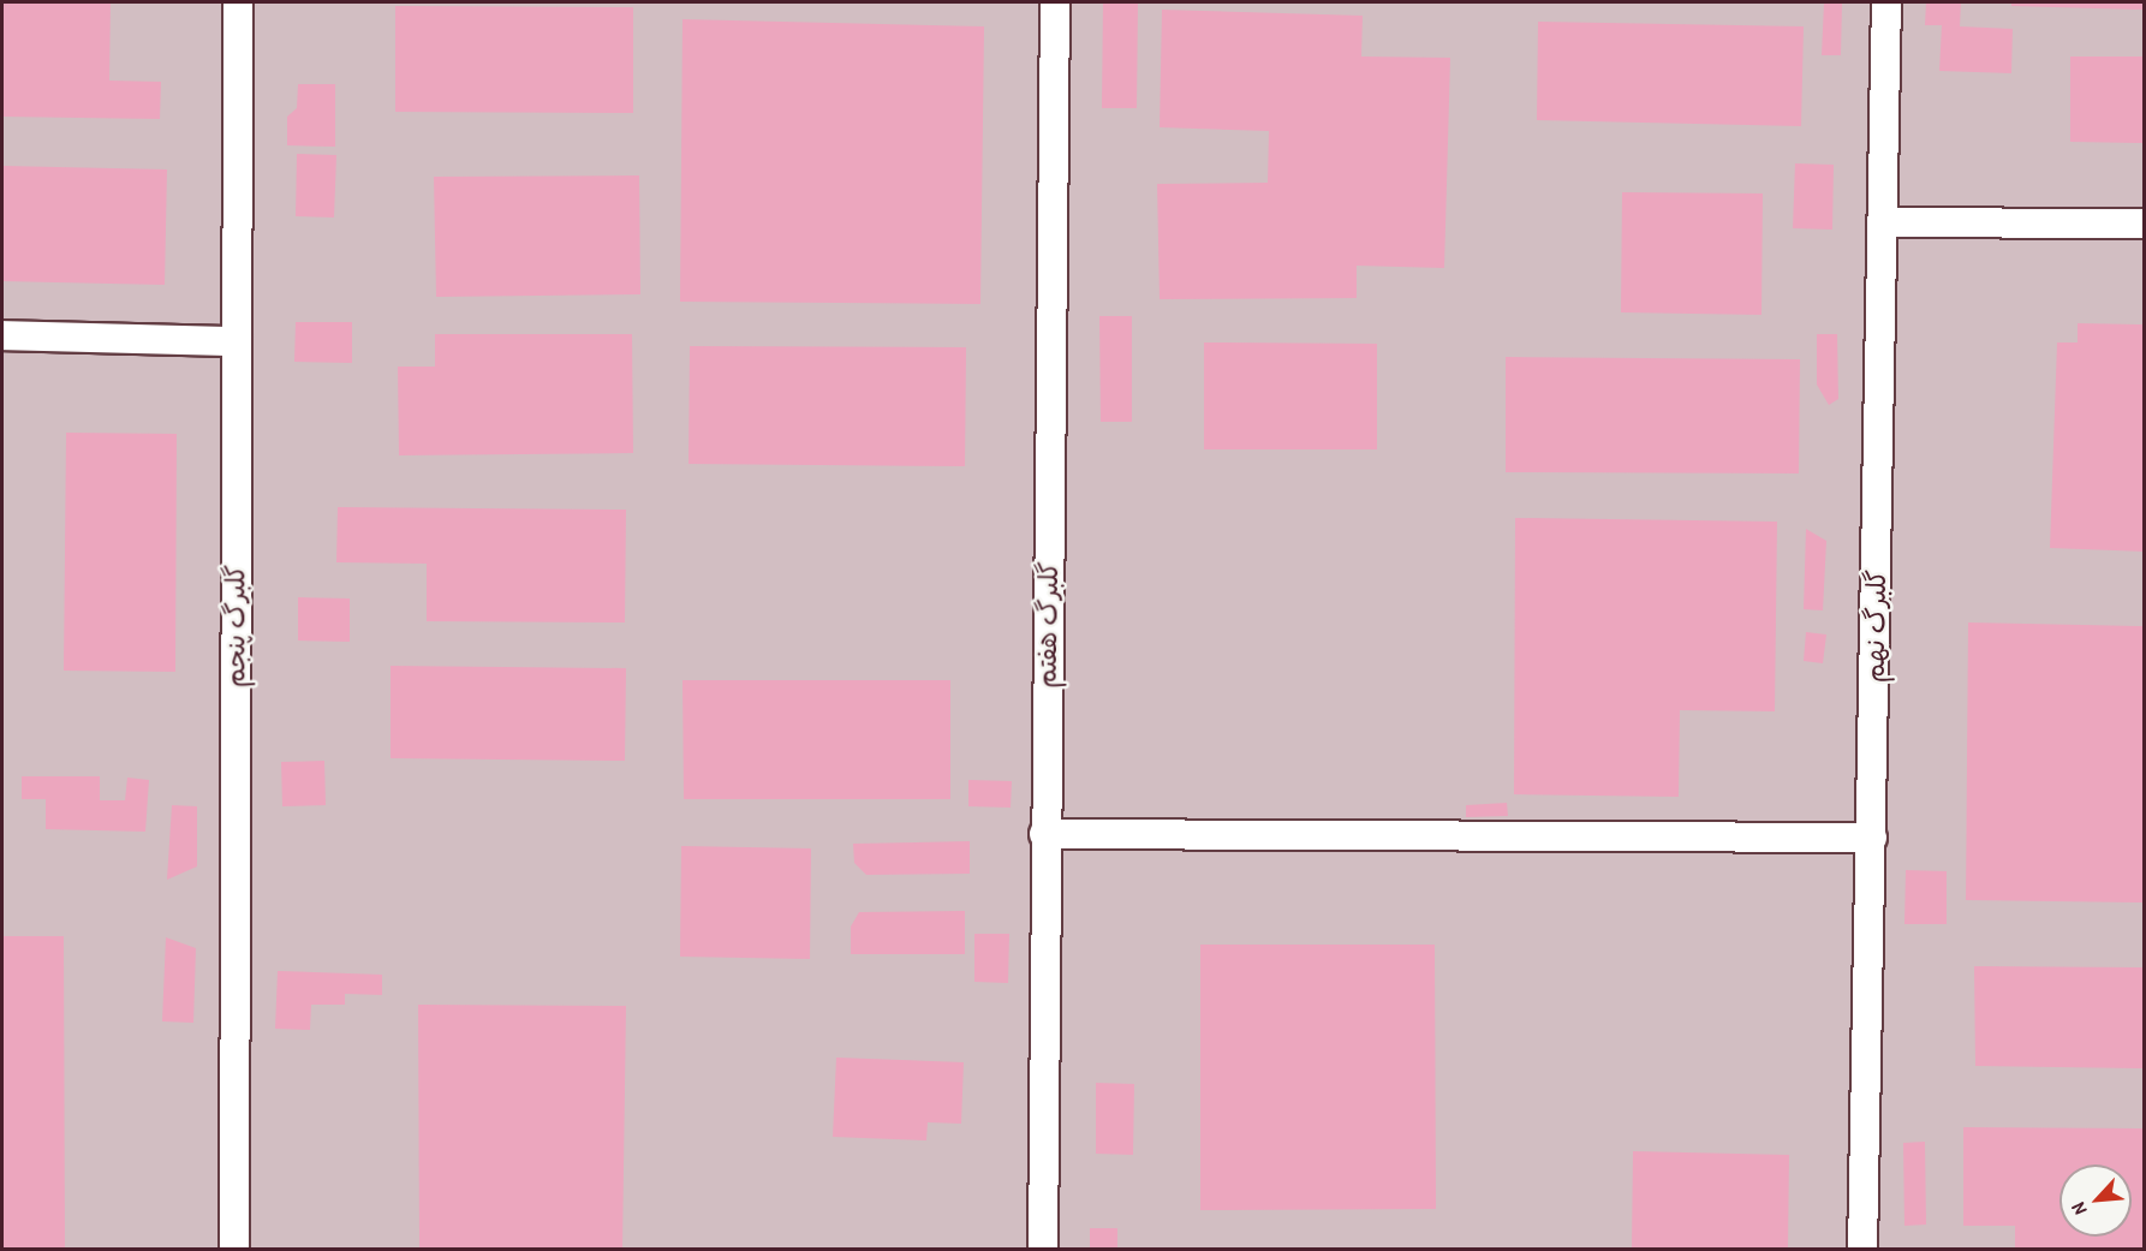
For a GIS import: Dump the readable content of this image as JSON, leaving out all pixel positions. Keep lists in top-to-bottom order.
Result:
{
  "streets": {
    "street": ["گلبرگ هفتم", "گلبرگ پنجم", "گلبرگ نهم"]
  },
  "north": "bottom left"
}
